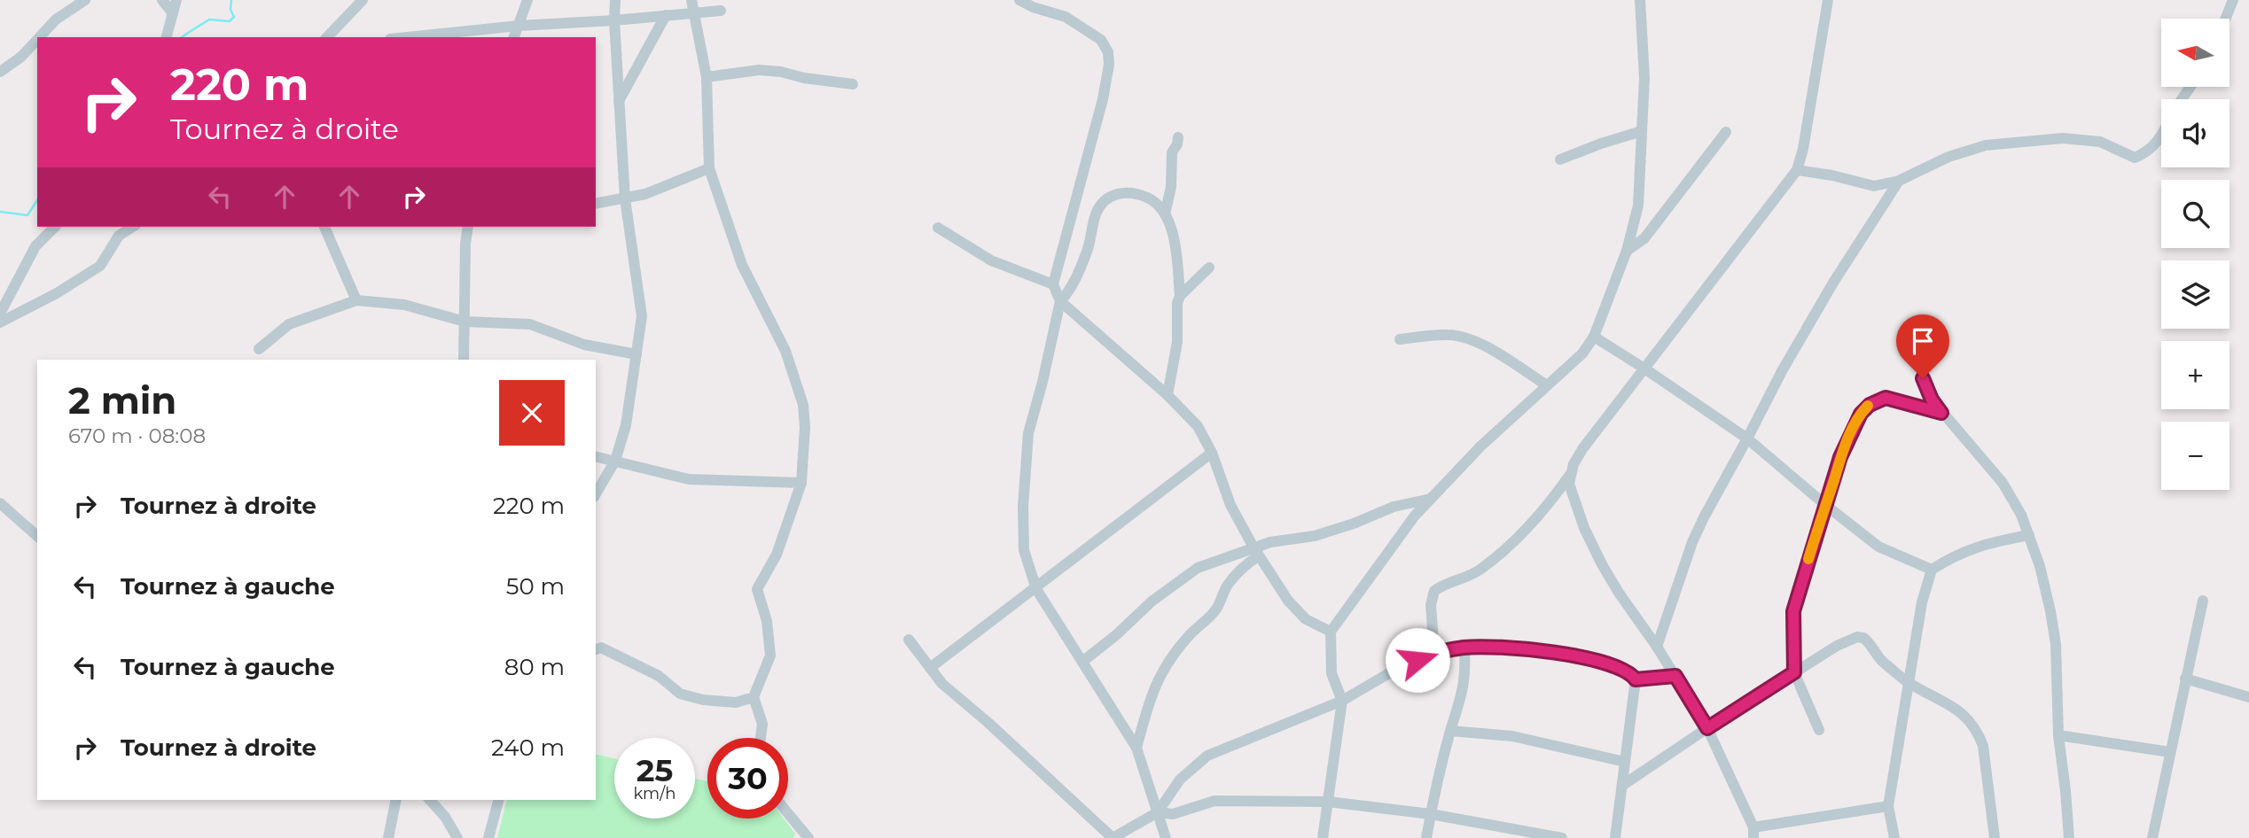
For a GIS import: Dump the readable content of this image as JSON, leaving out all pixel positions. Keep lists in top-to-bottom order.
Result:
{
  "north": "left",
  "page": {
    "map_buttons": ["+", "−"],
    "turn": ["220 m", "Tournez à droite"],
    "heading": ["2 min", "670 m · 08:08"],
    "list": [
      {
        "name": "Tournez à droite",
        "value": "220 m"
      },
      {
        "name": "Tournez à gauche",
        "value": "50 m"
      },
      {
        "name": "Tournez à gauche",
        "value": "80 m"
      },
      {
        "name": "Tournez à droite",
        "value": "240 m"
      }
    ],
    "speed": "25 km/h",
    "limit": "30"
  }
}
